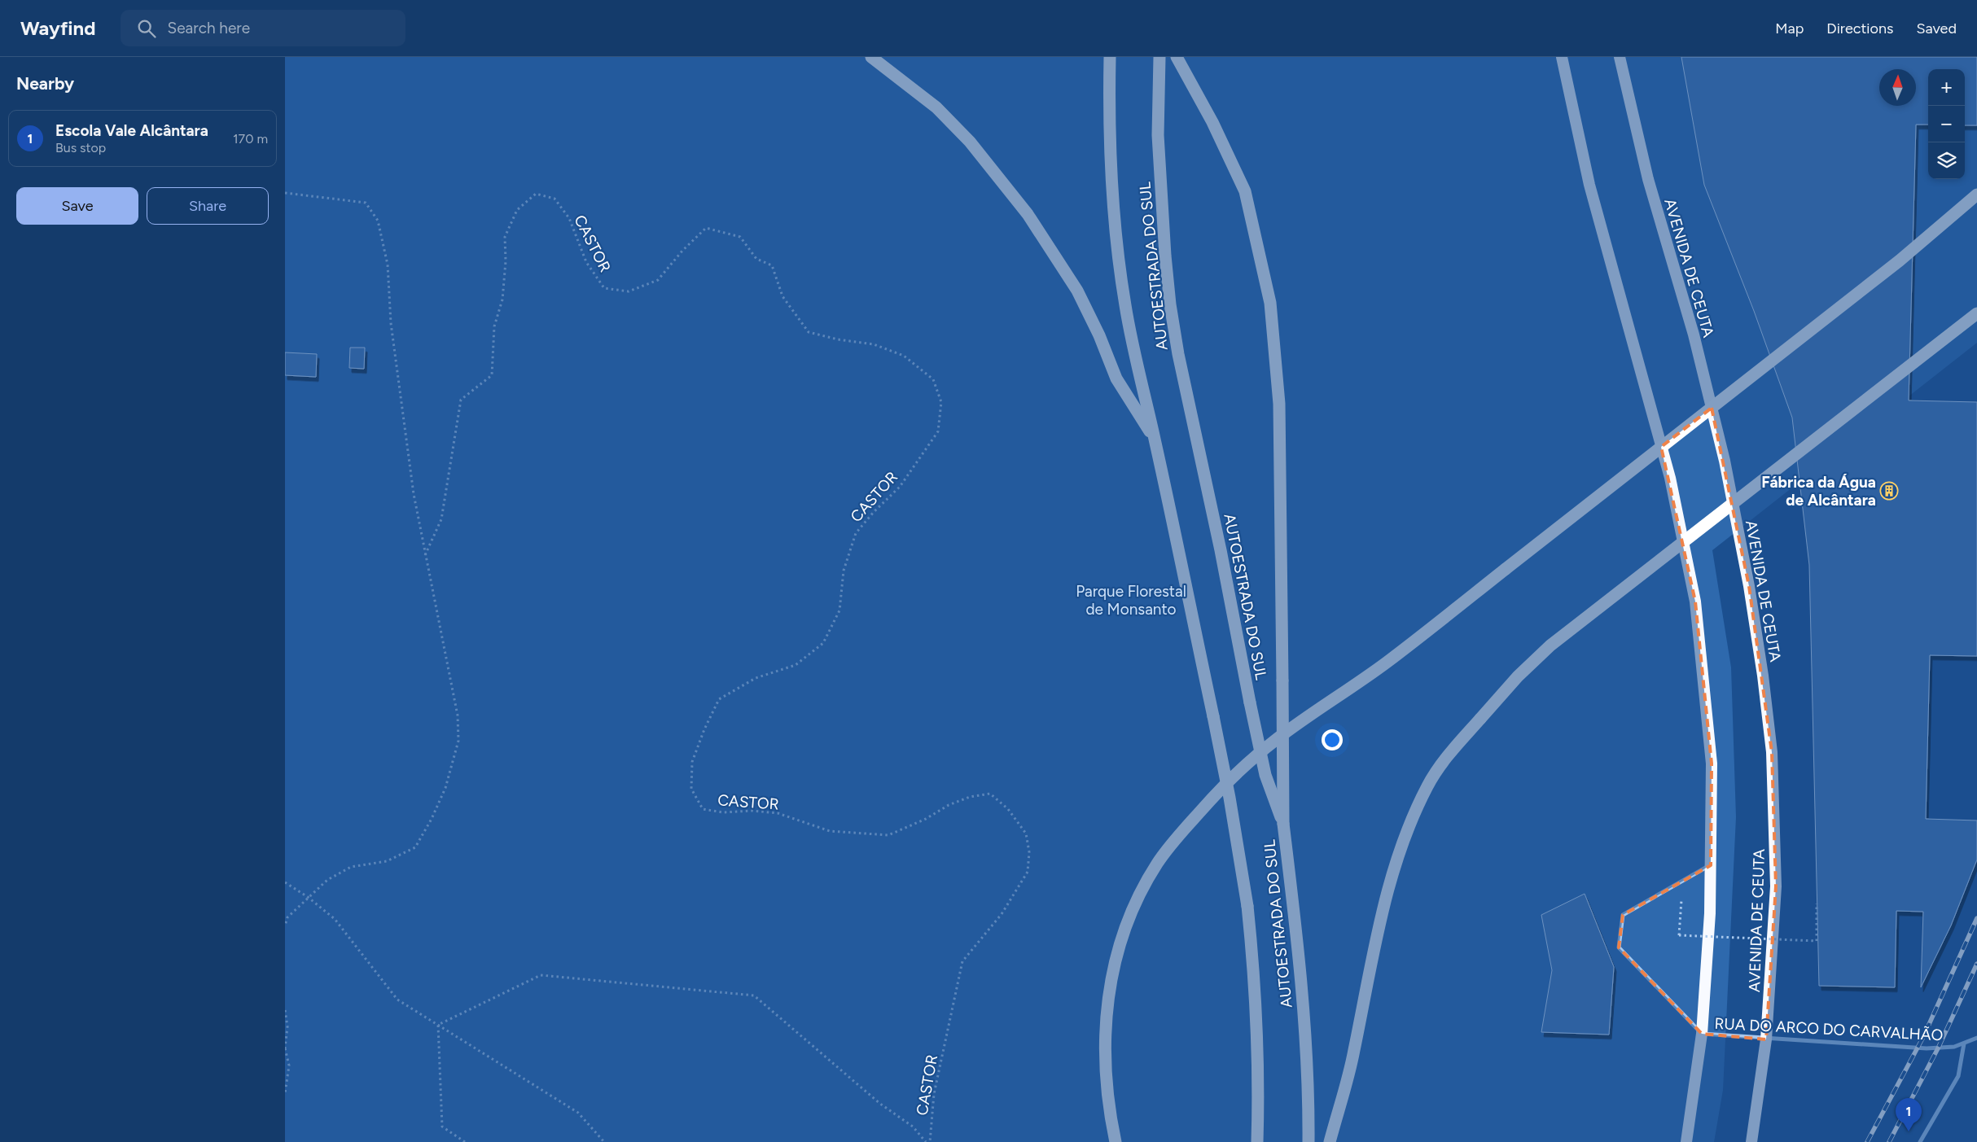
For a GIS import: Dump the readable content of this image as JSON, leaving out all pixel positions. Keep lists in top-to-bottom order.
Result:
{
  "streets": {
    "highway": ["AUTOESTRADA DO SUL", "AVENIDA DE CEUTA"],
    "street": ["RUA DO ARCO DO CARVALHÃO"],
    "path": ["CASTOR"]
  },
  "crossings": [
    ["AVENIDA DE CEUTA", "RUA DO ARCO DO CARVALHÃO"]
  ],
  "parks": ["Parque Florestal de Monsanto"],
  "places": {
    "building": ["Fábrica da Água de Alcântara"]
  },
  "north": "top",
  "page": {
    "header": "Wayfind",
    "search": "Search here",
    "nav": ["Map", "Directions", "Saved"],
    "heading": "Nearby",
    "map_buttons": ["+", "−"],
    "list": [
      {
        "mark": "1",
        "name": "Escola Vale Alcântara",
        "note": "Bus stop",
        "value": "170 m"
      }
    ],
    "buttons": ["Save", "Share"],
    "pins": "1"
  }
}
